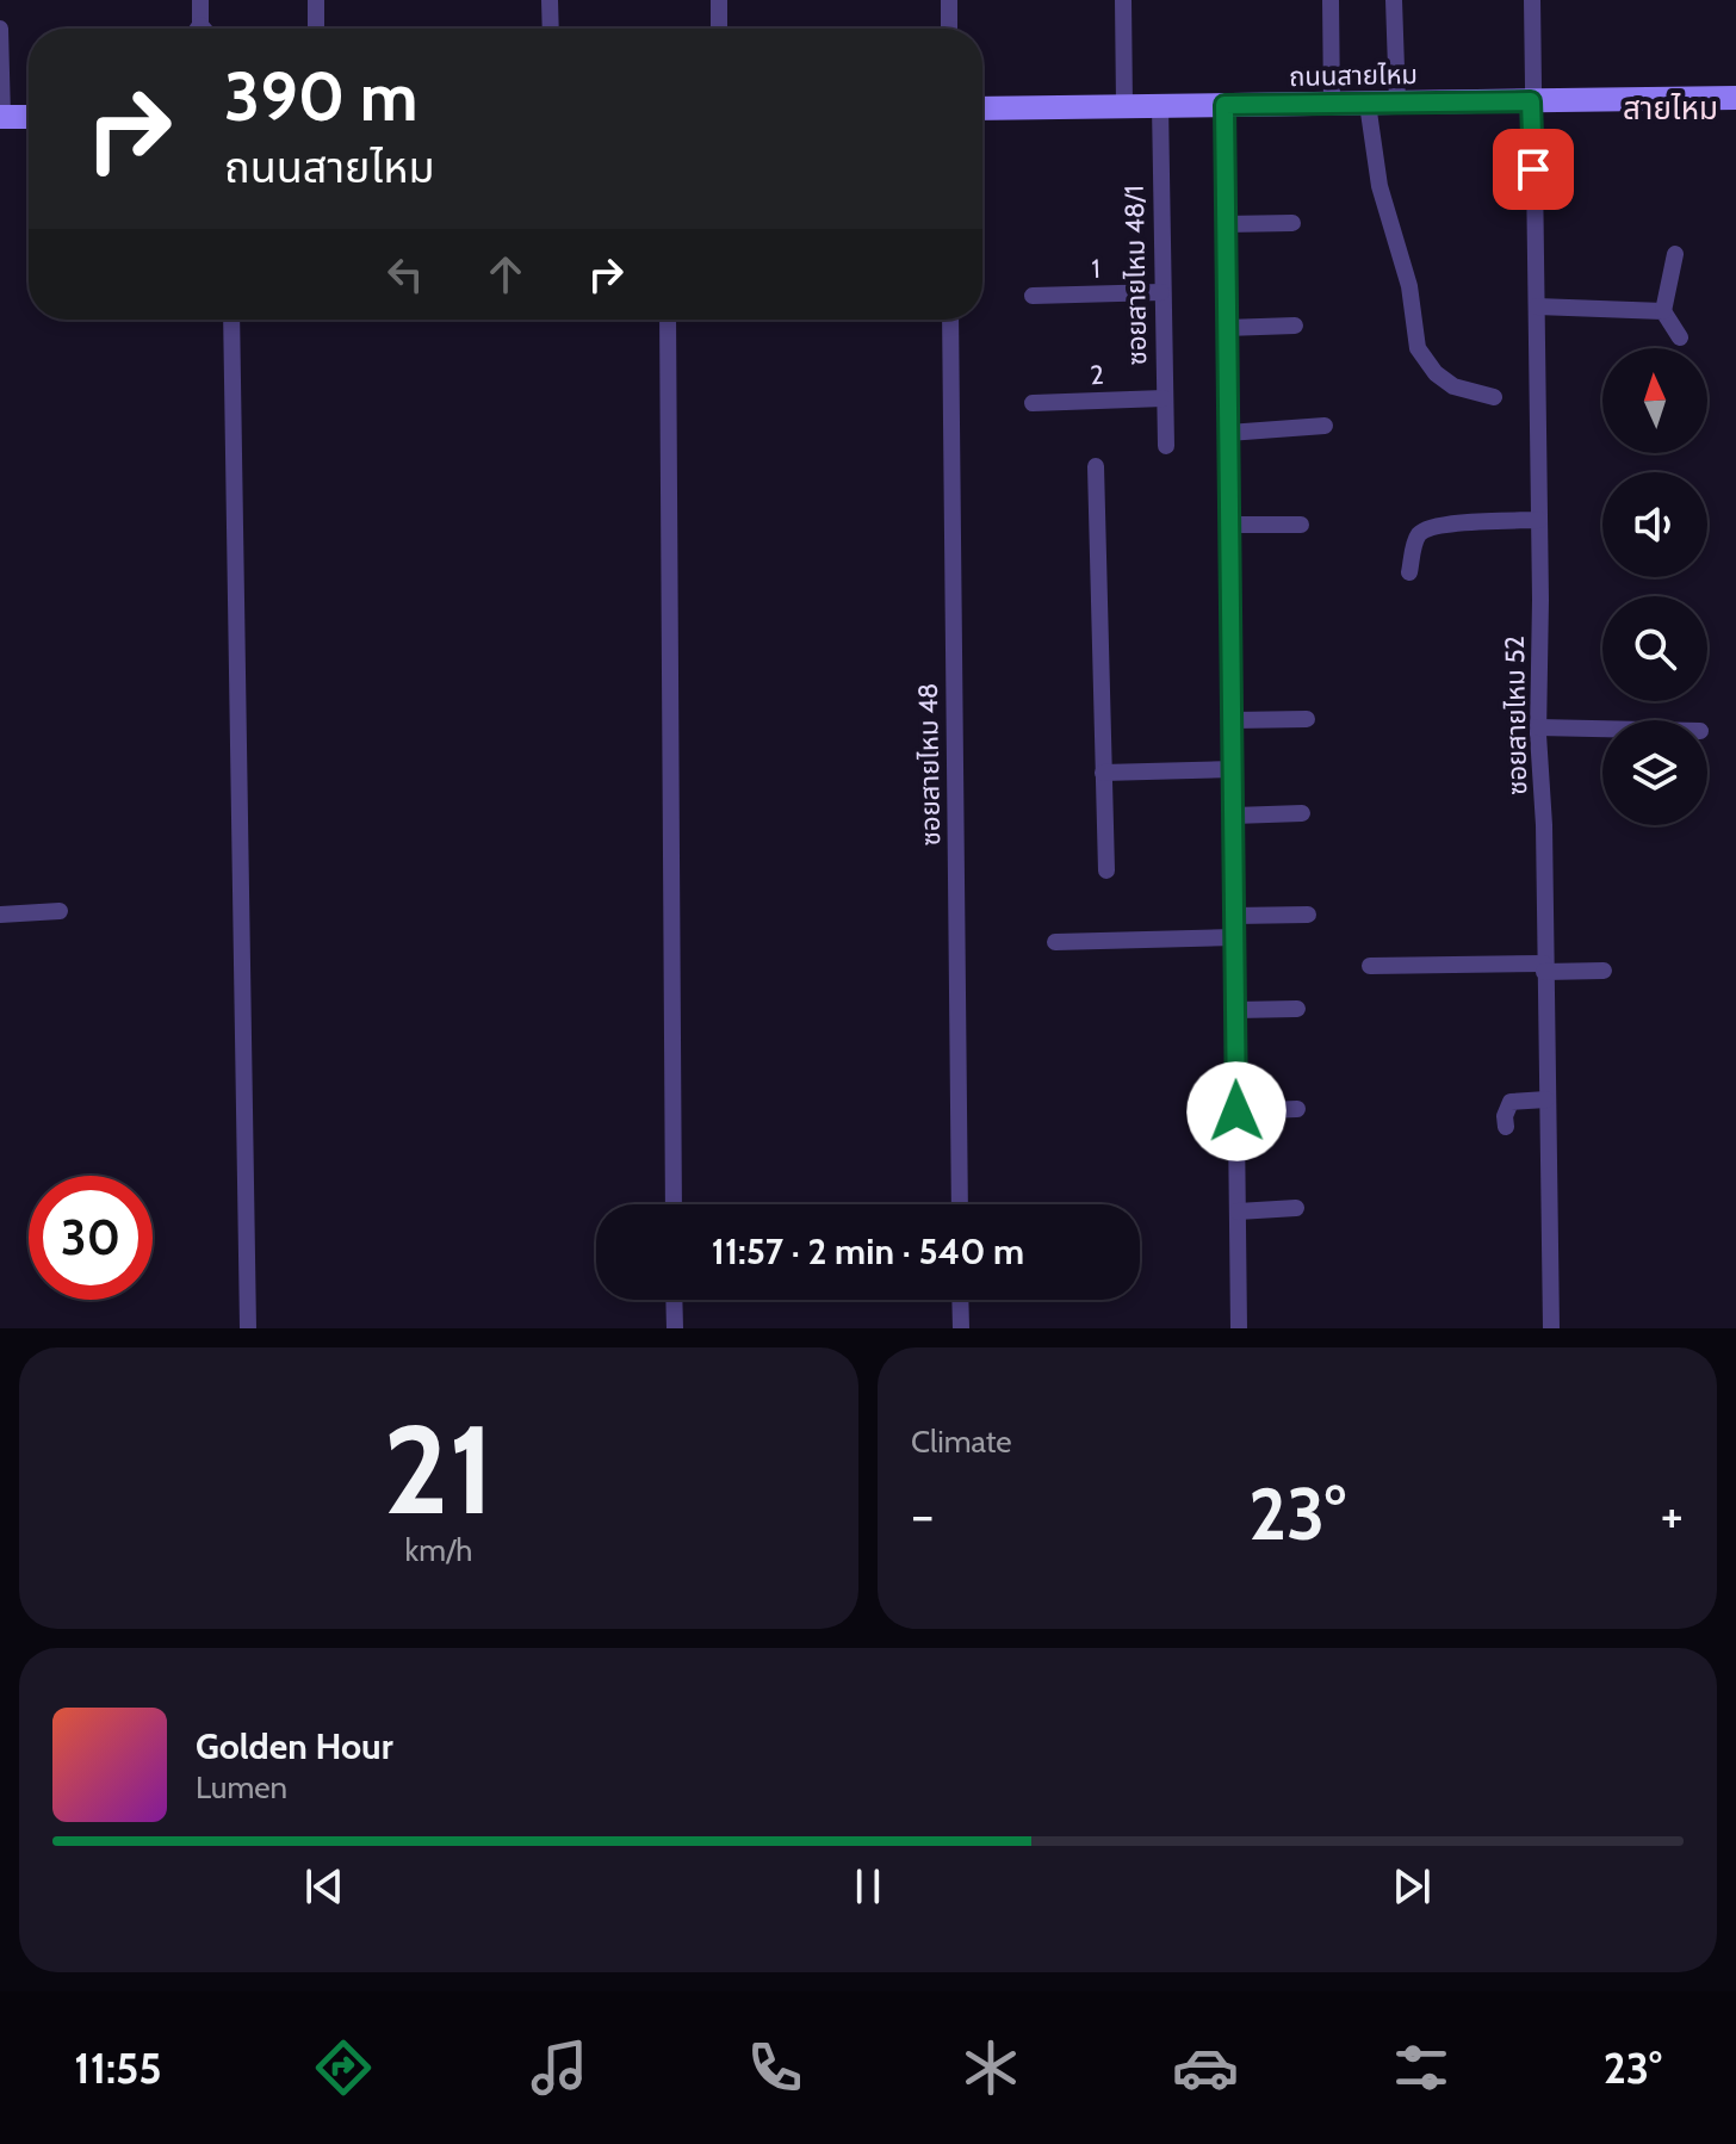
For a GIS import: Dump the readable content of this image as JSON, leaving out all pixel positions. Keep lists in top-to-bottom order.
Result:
{
  "streets": {
    "main road": ["ถนนสายไหม"],
    "street": [
      "1",
      "ซอยสายไหม 48/1",
      "2",
      "ซอยสายไหม 52",
      "ซอยสายไหม 48"
    ]
  },
  "crossings": [
    ["ถนนสายไหม", "ซอยสายไหม 48/1"],
    ["ถนนสายไหม", "ซอยสายไหม 52"],
    ["1", "ซอยสายไหม 48/1"],
    ["ซอยสายไหม 48/1", "2"]
  ],
  "districts": ["สายไหม"],
  "north": "top",
  "page": {
    "turn": ["390 m", "ถนนสายไหม"],
    "limit": "30",
    "trip": "11:57 · 2 min · 540 m",
    "tile": [
      ["21", "km/h"],
      "Climate"
    ],
    "heat": ["−", "23°", "+"],
    "song": ["Golden Hour", "Lumen"],
    "tabs": ["11:55", "23°"]
  }
}
